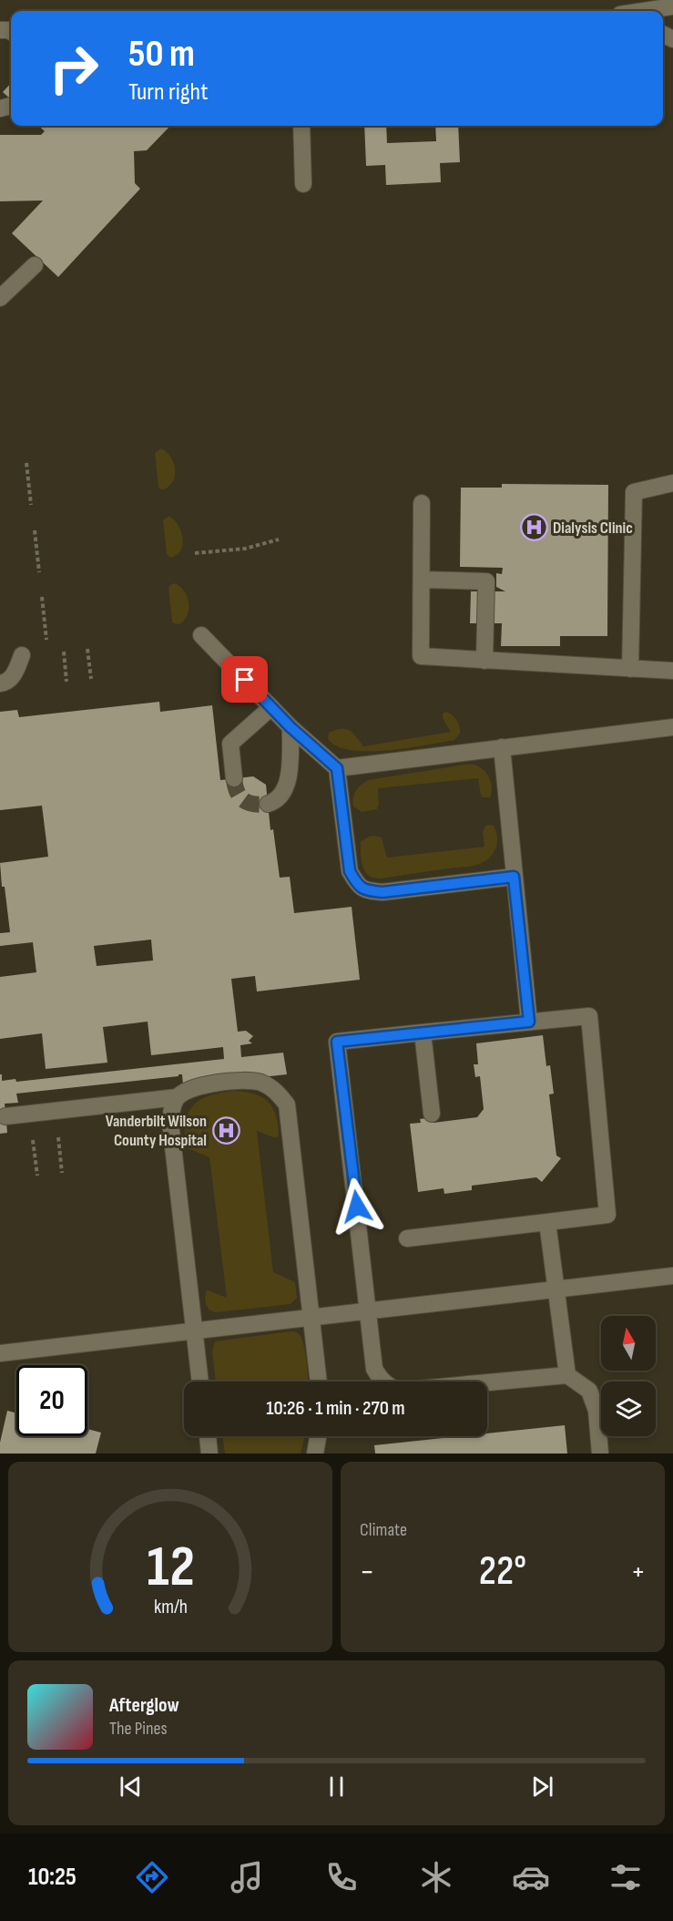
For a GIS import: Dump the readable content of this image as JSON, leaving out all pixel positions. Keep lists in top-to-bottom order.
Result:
{
  "places": {
    "hospital": ["Dialysis Clinic", "Vanderbilt Wilson County Hospital"]
  },
  "north": "top",
  "page": {
    "turn": ["50 m", "Turn right"],
    "limit": "20",
    "trip": "10:26 · 1 min · 270 m",
    "tile": "Climate",
    "heat": ["−", "22°", "+"],
    "song": ["Afterglow", "The Pines"],
    "tabs": "10:25",
    "gauge": ["12", "km/h"]
  }
}
